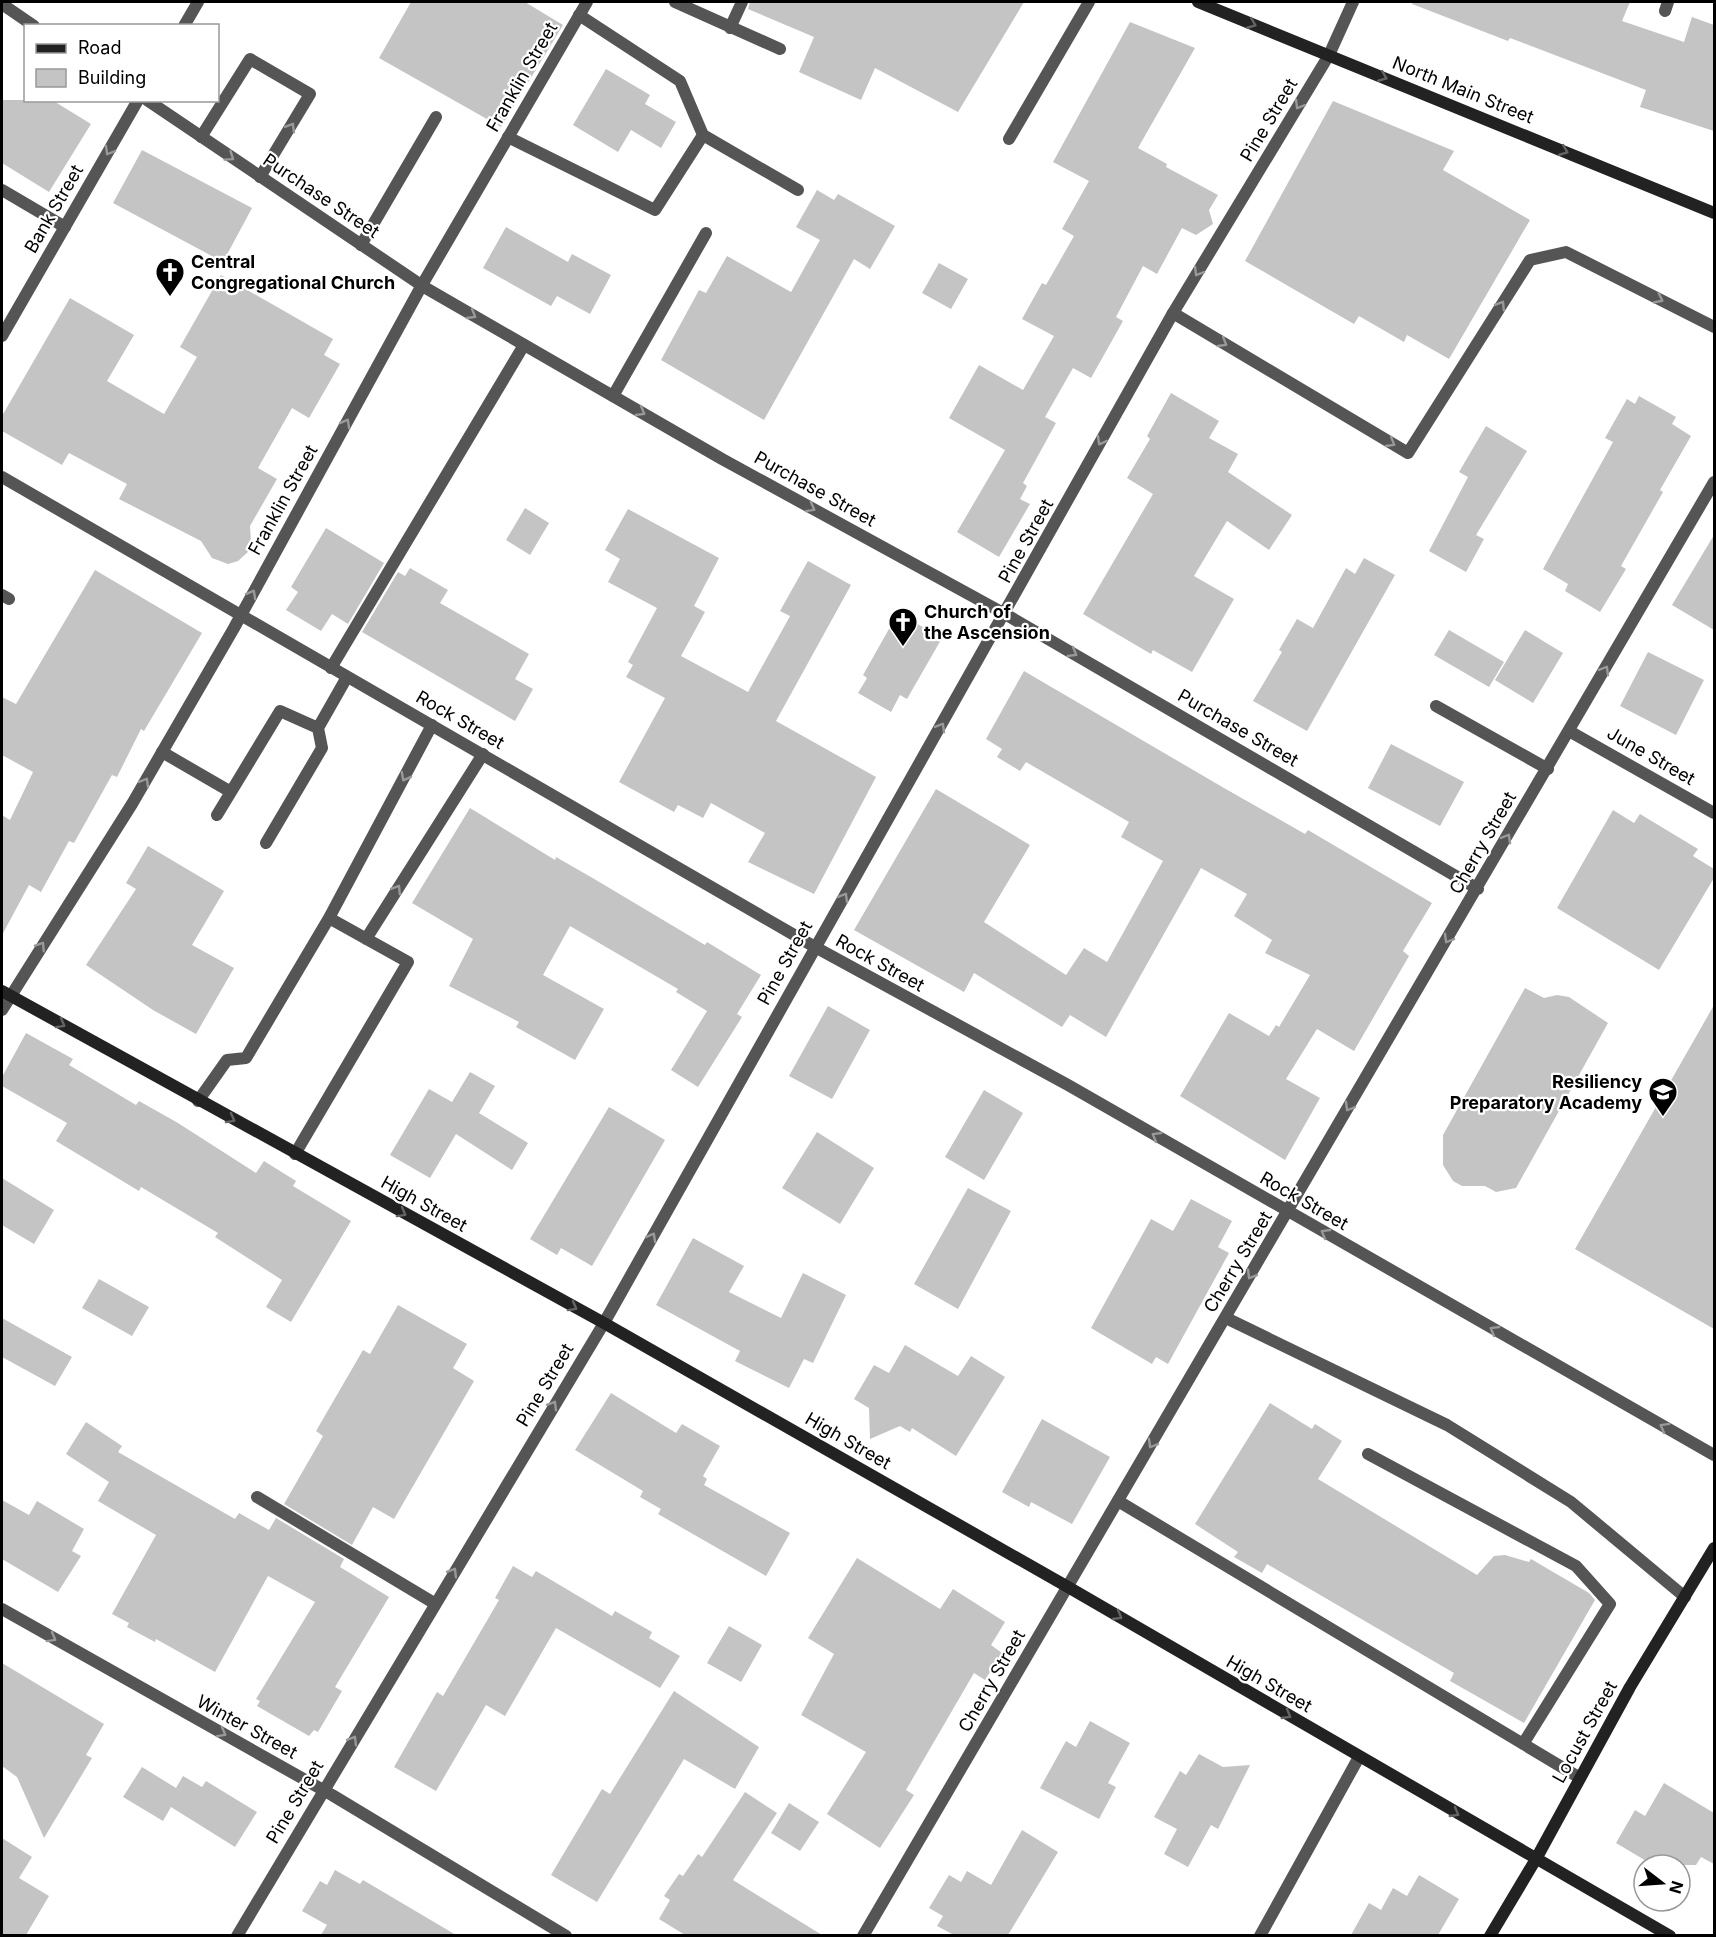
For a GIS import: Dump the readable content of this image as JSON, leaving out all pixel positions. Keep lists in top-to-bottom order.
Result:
{
  "streets": {
    "street": [
      "Franklin Street",
      "North Main Street",
      "Pine Street",
      "Purchase Street",
      "Bank Street",
      "Rock Street",
      "June Street",
      "Cherry Street",
      "High Street",
      "Winter Street",
      "Locust Street"
    ]
  },
  "crossings": [
    ["Franklin Street", "Purchase Street"],
    ["Franklin Street", "Rock Street"],
    ["Franklin Street", "High Street"],
    ["North Main Street", "Pine Street"],
    ["Pine Street", "Purchase Street"],
    ["Pine Street", "Rock Street"],
    ["Pine Street", "High Street"],
    ["Pine Street", "Winter Street"],
    ["Purchase Street", "Cherry Street"],
    ["Rock Street", "Cherry Street"],
    ["June Street", "Cherry Street"],
    ["Cherry Street", "High Street"],
    ["High Street", "Locust Street"]
  ],
  "one_way": [
    "Franklin Street",
    "North Main Street",
    "Purchase Street",
    "Bank Street",
    "Rock Street",
    "Winter Street"
  ],
  "places": {
    "church": ["Central Congregational Church", "Church of the Ascension"],
    "school or university": ["Resiliency Preparatory Academy"]
  },
  "legend": ["Road", "Building"],
  "north": "right"
}
